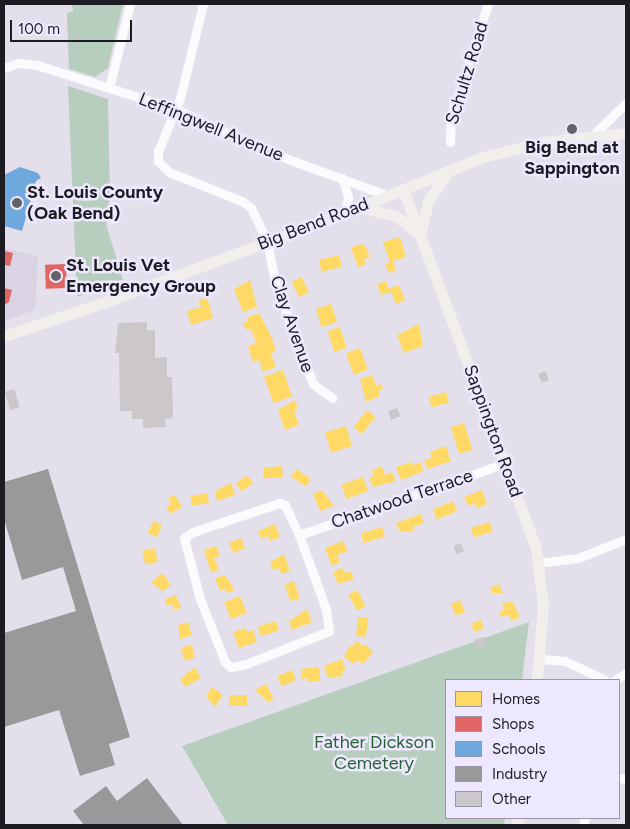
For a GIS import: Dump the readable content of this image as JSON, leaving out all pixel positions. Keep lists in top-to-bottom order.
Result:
{
  "streets": {
    "main road": ["Big Bend Road", "Sappington Road"],
    "street": [
      "Schultz Road",
      "Leffingwell Avenue",
      "Clay Avenue",
      "Chatwood Terrace"
    ]
  },
  "crossings": [
    ["Leffingwell Avenue", "Big Bend Road"],
    ["Leffingwell Avenue", "Clay Avenue"],
    ["Big Bend Road", "Clay Avenue"],
    ["Big Bend Road", "Sappington Road"],
    ["Sappington Road", "Chatwood Terrace"]
  ],
  "parks": ["Father Dickson Cemetery"],
  "places": ["Big Bend at Sappington", "St. Louis County (Oak Bend)", "St. Louis Vet Emergency Group"],
  "legend": [
    "Homes",
    "Shops",
    "Schools",
    "Industry",
    "Other"
  ],
  "scale_bar": "100 m"
}
